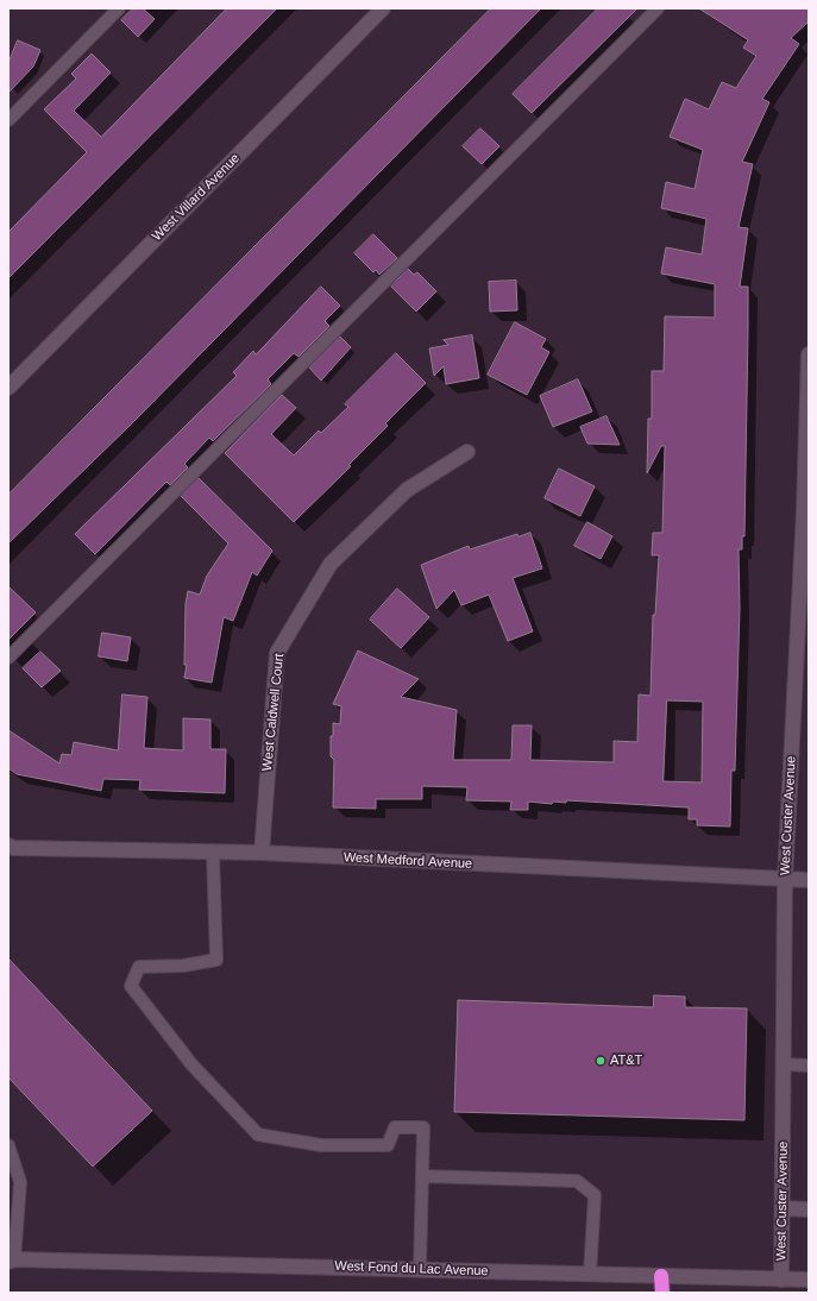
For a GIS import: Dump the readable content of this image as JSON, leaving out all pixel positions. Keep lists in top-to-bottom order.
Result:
{
  "streets": {
    "street": [
      "West Villard Avenue",
      "West Caldwell Court",
      "West Custer Avenue",
      "West Medford Avenue",
      "West Fond du Lac Avenue"
    ]
  },
  "crossings": [
    ["West Caldwell Court", "West Medford Avenue"],
    ["West Custer Avenue", "West Medford Avenue"],
    ["West Custer Avenue", "West Fond du Lac Avenue"]
  ],
  "places": ["AT&T"]
}
